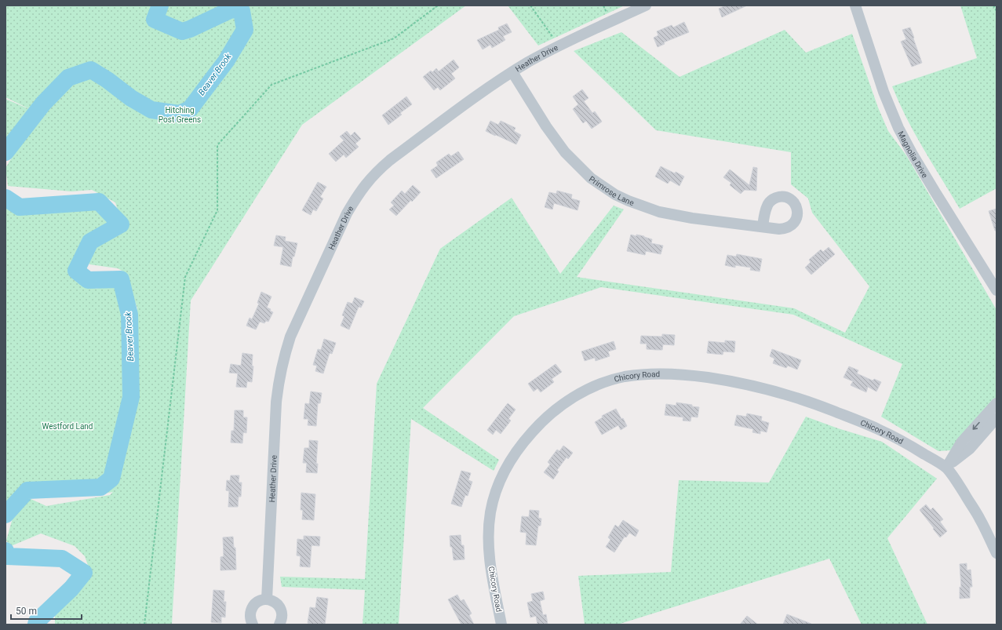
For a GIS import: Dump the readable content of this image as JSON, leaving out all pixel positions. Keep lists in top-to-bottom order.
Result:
{
  "streets": {
    "street": [
      "Heather Drive",
      "Magnolia Drive",
      "Primrose Lane",
      "Chicory Road"
    ]
  },
  "crossings": [
    ["Heather Drive", "Primrose Lane"]
  ],
  "water": ["Beaver Brook"],
  "parks": ["Hitching Post Greens", "Westford Land"],
  "scale_bar": "50 m"
}
